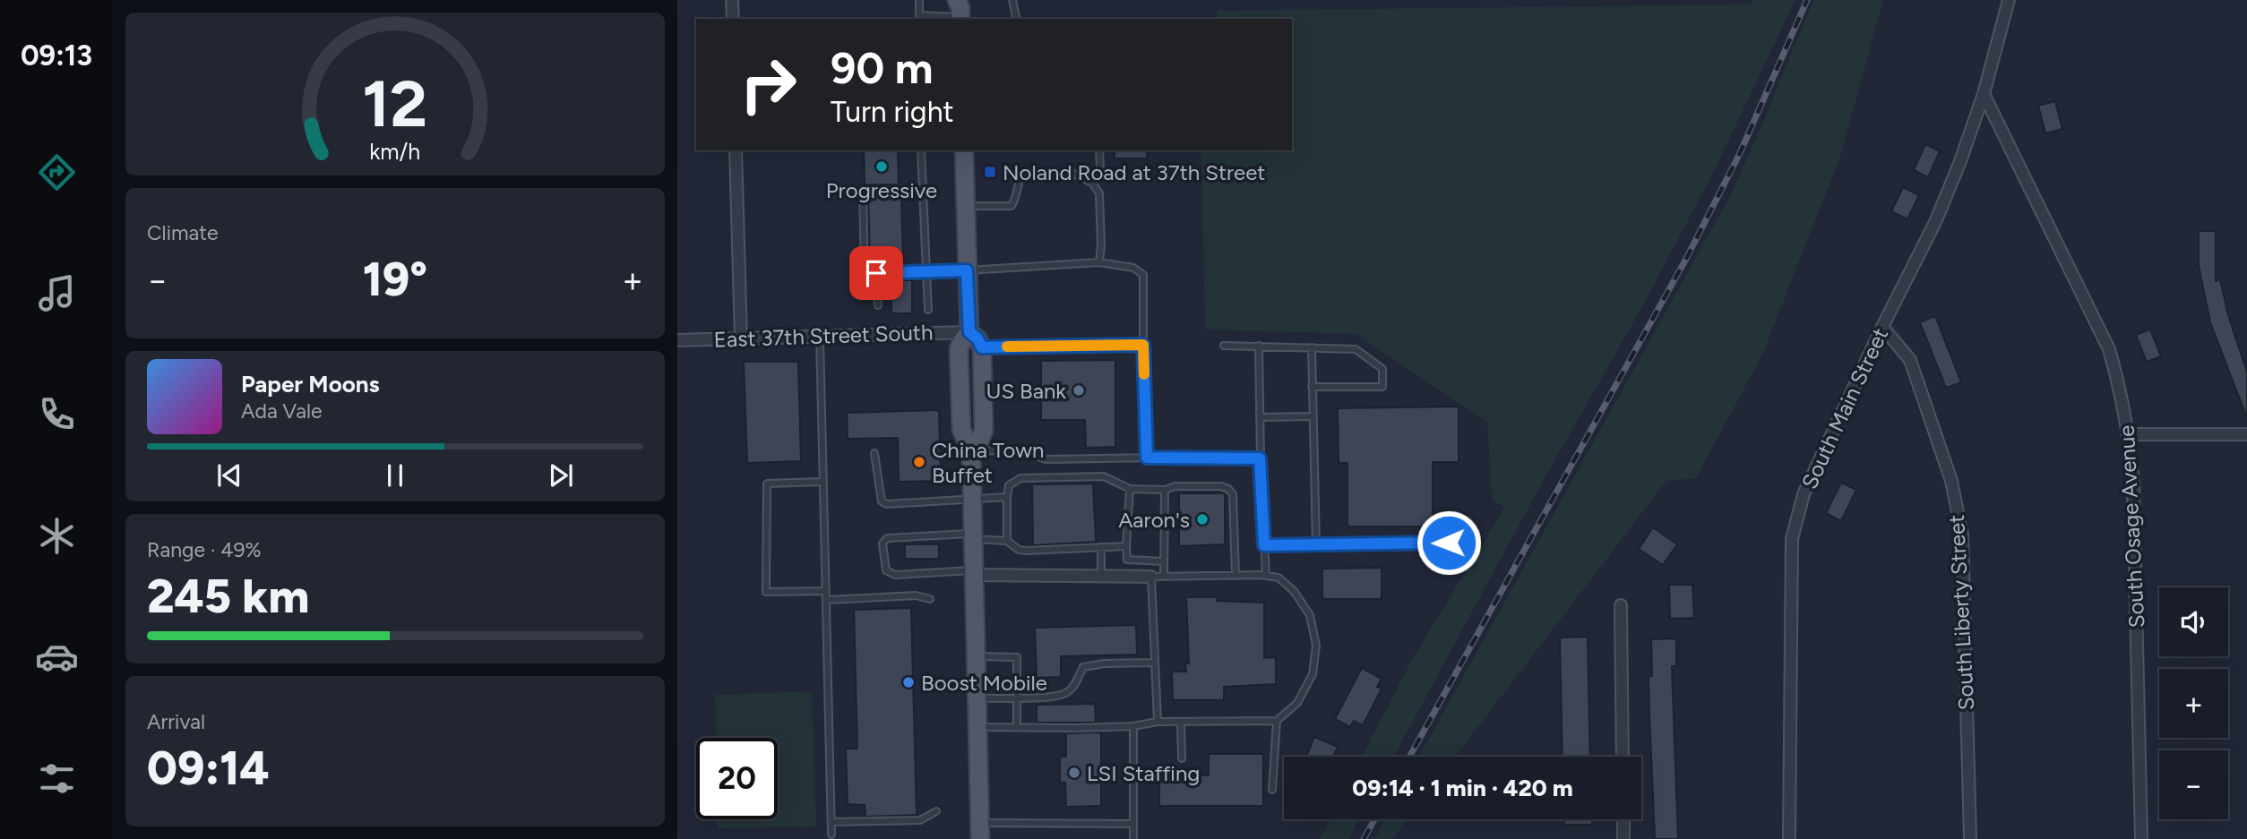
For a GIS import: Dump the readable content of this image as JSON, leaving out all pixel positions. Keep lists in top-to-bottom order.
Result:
{
  "streets": {
    "street": [
      "East 37th Street South",
      "South Main Street",
      "South Osage Avenue",
      "South Liberty Street"
    ]
  },
  "crossings": [
    ["South Main Street", "South Osage Avenue"],
    ["South Main Street", "South Liberty Street"]
  ],
  "places": {
    "other": [
      "Progressive",
      "US Bank",
      "China Town Buffet",
      "Aaron's",
      "Boost Mobile",
      "LSI Staffing"
    ],
    "transit": ["Noland Road at 37th Street"]
  },
  "page": {
    "tabs": "09:13",
    "turn": ["90 m", "Turn right"],
    "tile": [
      "Climate",
      ["Range · 49%", "245 km"],
      ["Arrival", "09:14"]
    ],
    "heat": ["−", "19°", "+"],
    "song": ["Paper Moons", "Ada Vale"],
    "map_buttons": ["+", "−"],
    "limit": "20",
    "trip": "09:14 · 1 min · 420 m",
    "gauge": ["12", "km/h"]
  }
}
